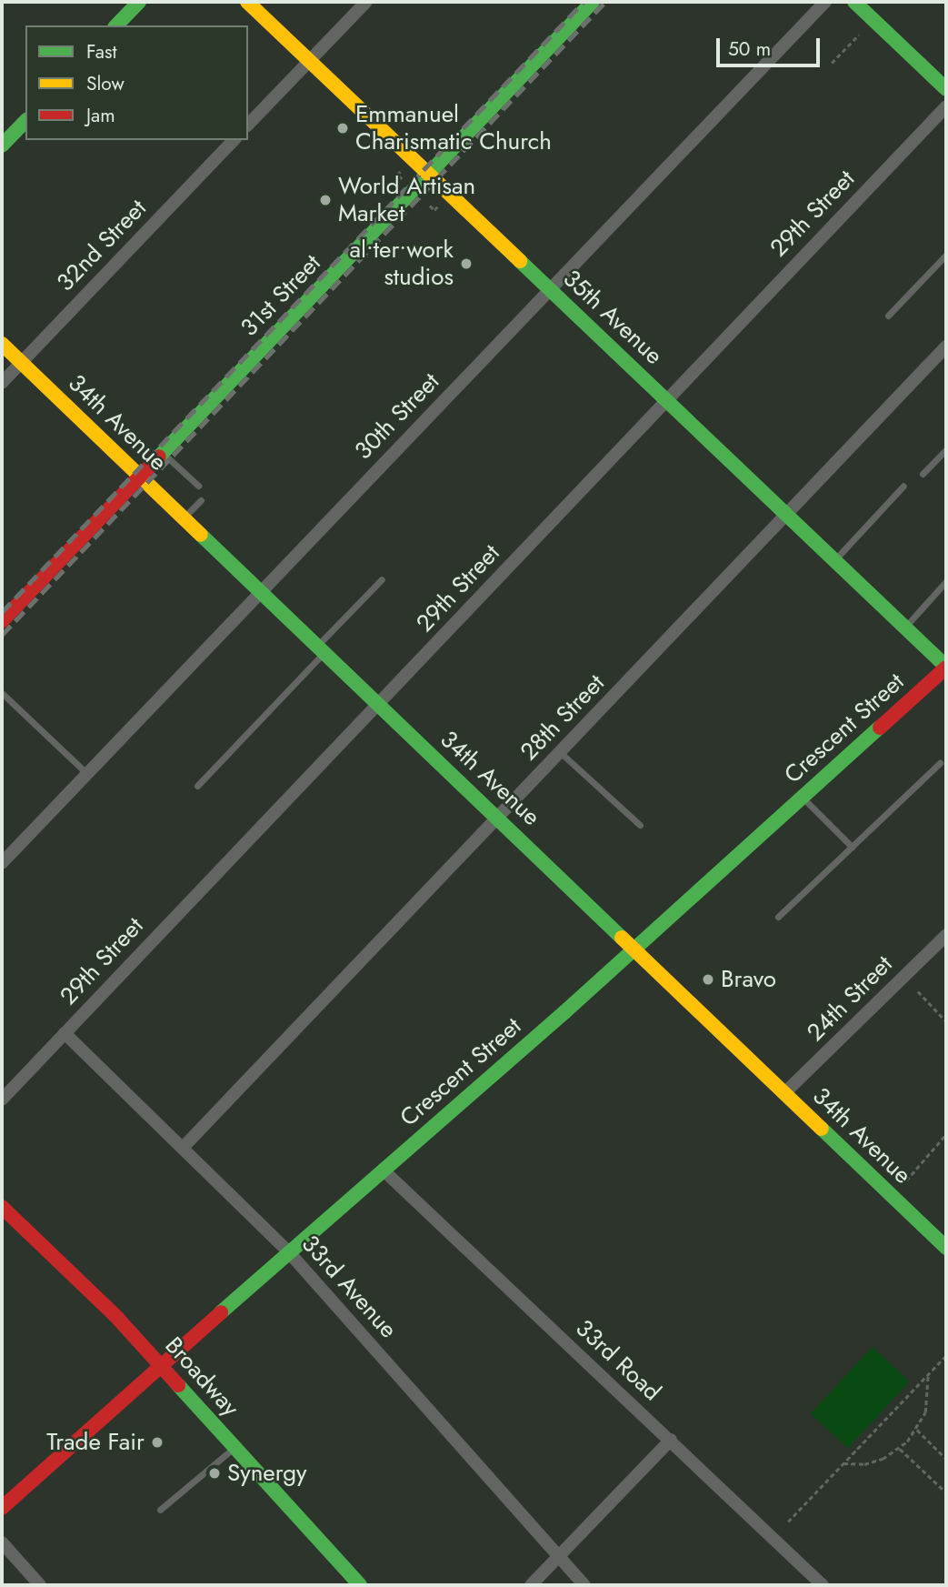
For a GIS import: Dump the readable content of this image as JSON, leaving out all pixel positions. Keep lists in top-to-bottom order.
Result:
{
  "streets": {
    "street": [
      "29th Street",
      "32nd Street",
      "31st Street",
      "35th Avenue",
      "30th Street",
      "34th Avenue",
      "28th Street",
      "Crescent Street",
      "24th Street",
      "33rd Avenue",
      "33rd Road",
      "Broadway"
    ]
  },
  "crossings": [
    ["29th Street", "35th Avenue"],
    ["29th Street", "34th Avenue"],
    ["29th Street", "33rd Avenue"],
    ["32nd Street", "34th Avenue"],
    ["31st Street", "35th Avenue"],
    ["31st Street", "34th Avenue"],
    ["35th Avenue", "30th Street"],
    ["35th Avenue", "28th Street"],
    ["35th Avenue", "Crescent Street"],
    ["30th Street", "34th Avenue"],
    ["34th Avenue", "28th Street"],
    ["34th Avenue", "Crescent Street"],
    ["34th Avenue", "24th Street"],
    ["28th Street", "33rd Avenue"],
    ["Crescent Street", "33rd Avenue"],
    ["Crescent Street", "33rd Road"],
    ["Crescent Street", "Broadway"]
  ],
  "places": [
    "Emmanuel Charismatic Church",
    "World Artisan Market",
    "al•ter•work studios",
    "Bravo",
    "Trade Fair",
    "Synergy"
  ],
  "legend": ["Fast", "Slow", "Jam"],
  "scale_bar": "50 m"
}
